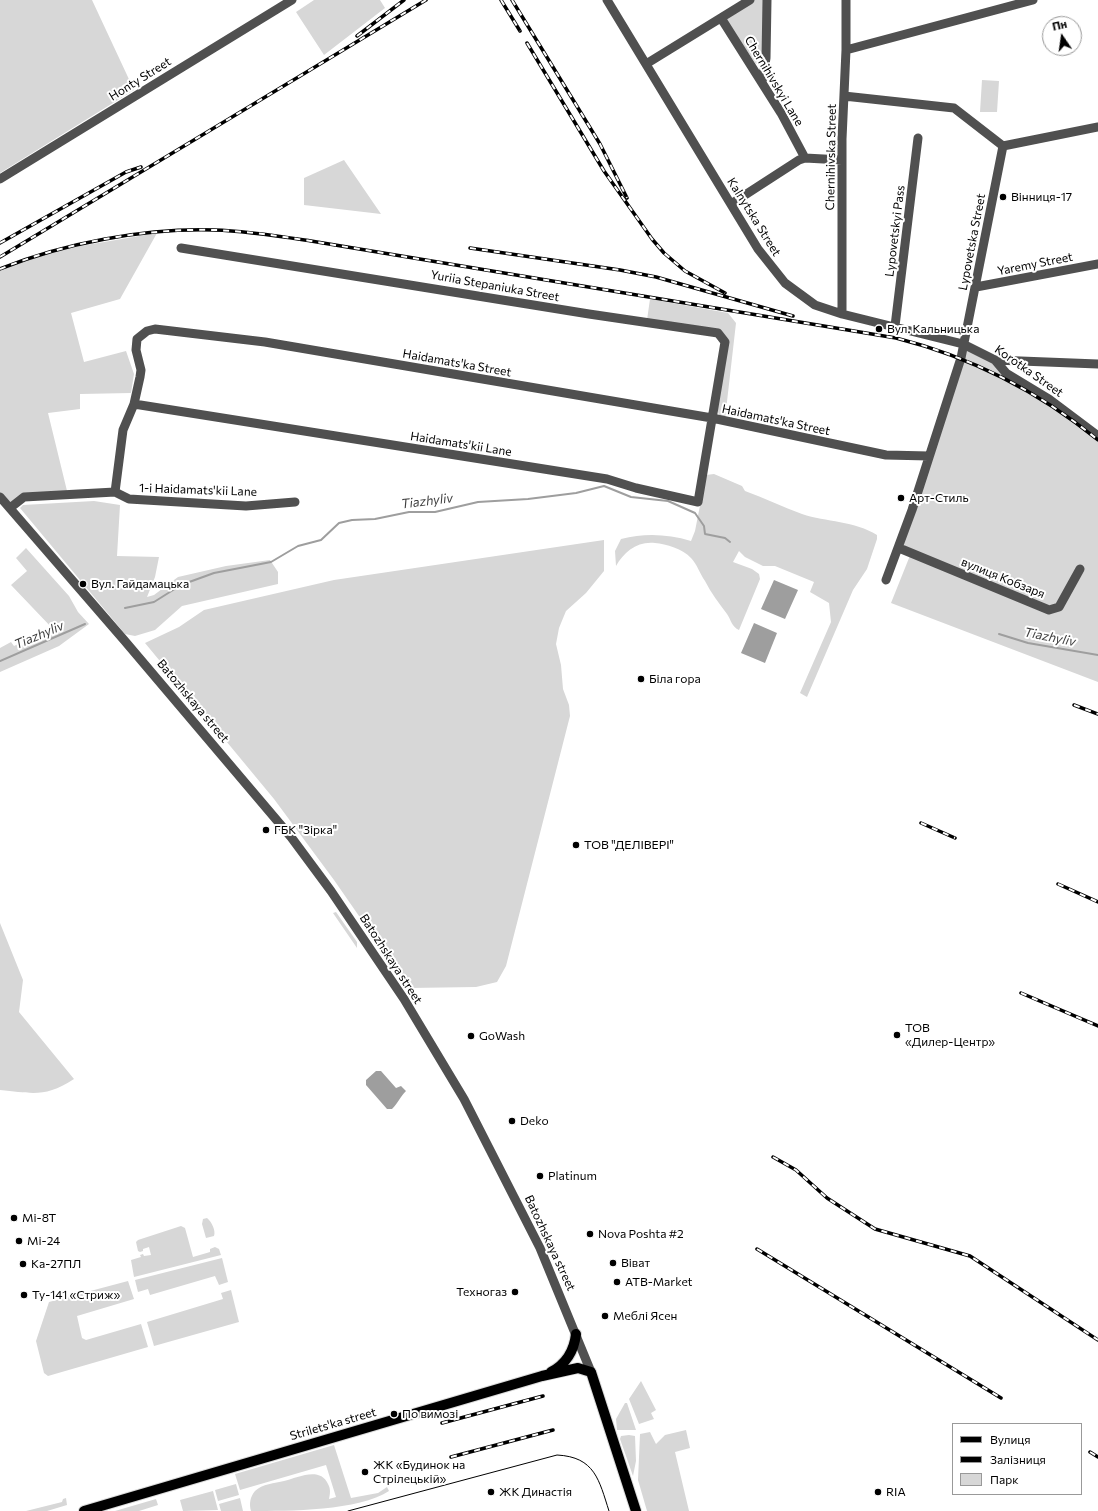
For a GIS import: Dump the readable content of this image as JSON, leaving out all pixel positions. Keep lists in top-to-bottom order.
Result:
{
  "streets": {
    "main road": ["Batozhskaya street", "Strilets'ka street"],
    "street": [
      "Honty Street",
      "Chernihivskyi Lane",
      "Chernihivska Street",
      "Kalnytska Street",
      "Lypovetskyi Pass",
      "Lypovetska Street",
      "Yaremy Street",
      "Yuriia Stepaniuka Street",
      "Haidamats'ka Street",
      "Korotka Street",
      "Haidamats'kii Lane",
      "1-i Haidamats'kii Lane",
      "вулиця Кобзаря"
    ]
  },
  "crossings": [
    ["Chernihivska Street", "Kalnytska Street"],
    ["Kalnytska Street", "Lypovetskyi Pass"],
    ["Kalnytska Street", "Lypovetska Street"],
    ["Kalnytska Street", "Korotka Street"],
    ["Lypovetska Street", "Yaremy Street"],
    ["Lypovetska Street", "Haidamats'ka Street"],
    ["Lypovetska Street", "Korotka Street"],
    ["Lypovetska Street", "вулиця Кобзаря"],
    ["Yuriia Stepaniuka Street", "Haidamats'ka Street"],
    ["Yuriia Stepaniuka Street", "Haidamats'kii Lane"],
    ["Haidamats'ka Street", "Haidamats'kii Lane"],
    ["Haidamats'ka Street", "1-i Haidamats'kii Lane"],
    ["1-i Haidamats'kii Lane", "Batozhskaya street"],
    ["Batozhskaya street", "Strilets'ka street"]
  ],
  "water": ["Tiazhyliv"],
  "places": [
    "Вінниця-17",
    "Вул. Кальницька",
    "Арт-Стиль",
    "Вул. Гайдамацька",
    "Біла гора",
    "ГБК \"Зірка\"",
    "ТОВ \"ДЕЛІВЕРІ\"",
    "ТОВ «Дилер-Центр»",
    "GoWash",
    "Deko",
    "Platinum",
    "Мі-8Т",
    "Nova Poshta #2",
    "Мі-24",
    "Віват",
    "Ка-27ПЛ",
    "ATB-Market",
    "Техногаз",
    "Ту-141 «Стриж»",
    "Меблі Ясен",
    "По вимозі",
    "ЖК «Будинок на Стрілецькій»",
    "ЖК Династія",
    "RIA"
  ],
  "legend": ["Вулиця", "Залізниця", "Парк"],
  "north": "top"
}
